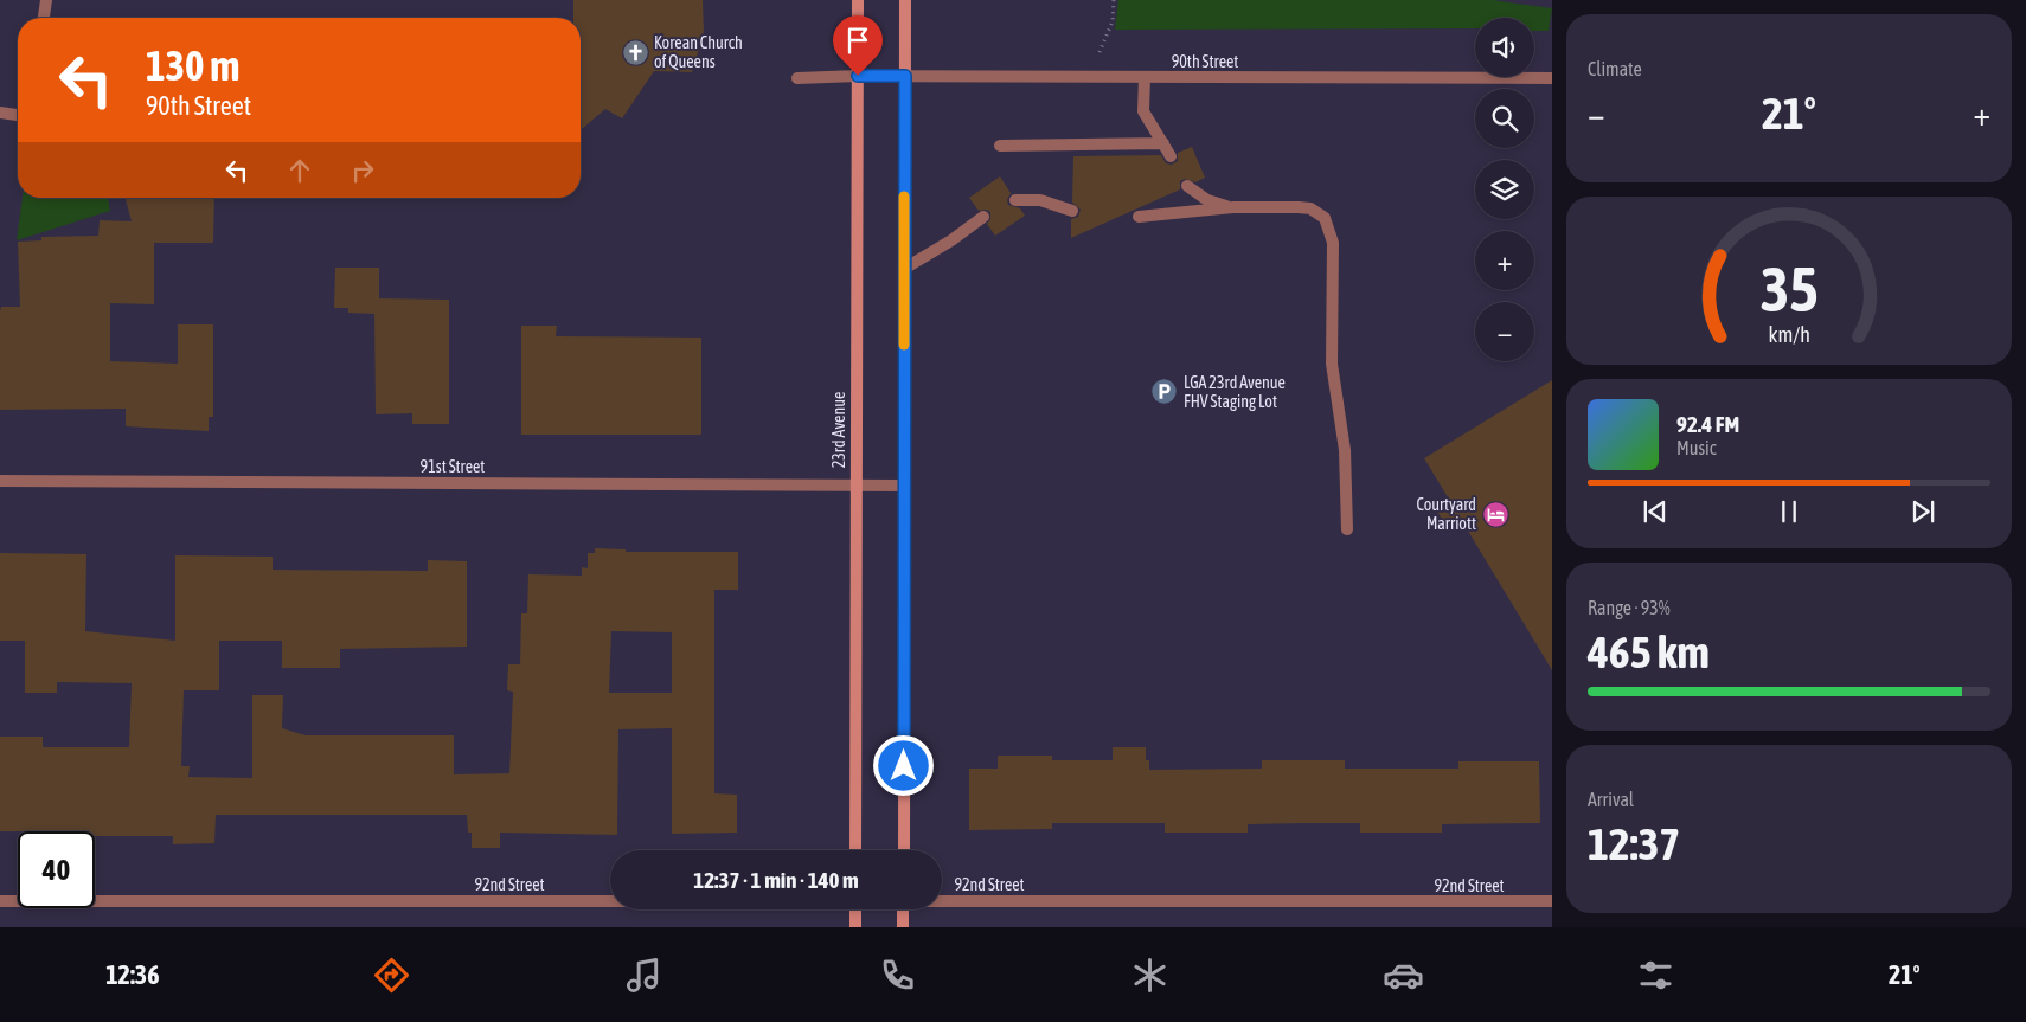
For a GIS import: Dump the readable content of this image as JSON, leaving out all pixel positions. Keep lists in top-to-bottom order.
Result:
{
  "streets": {
    "street": [
      "90th Street",
      "23rd Avenue",
      "91st Street",
      "92nd Street"
    ]
  },
  "crossings": [
    ["90th Street", "23rd Avenue"],
    ["23rd Avenue", "91st Street"]
  ],
  "places": {
    "church": ["Korean Church of Queens"],
    "parking": ["LGA 23rd Avenue FHV Staging Lot"],
    "hotel": ["Courtyard Marriott"]
  },
  "page": {
    "tile": [
      "Climate",
      ["Range · 93%", "465 km"],
      ["Arrival", "12:37"]
    ],
    "map_buttons": ["+", "−"],
    "turn": ["130 m", "90th Street"],
    "heat": ["−", "21°", "+"],
    "song": ["92.4 FM", "Music"],
    "limit": "40",
    "trip": "12:37 · 1 min · 140 m",
    "tabs": ["12:36", "21°"],
    "gauge": ["35", "km/h"]
  }
}
